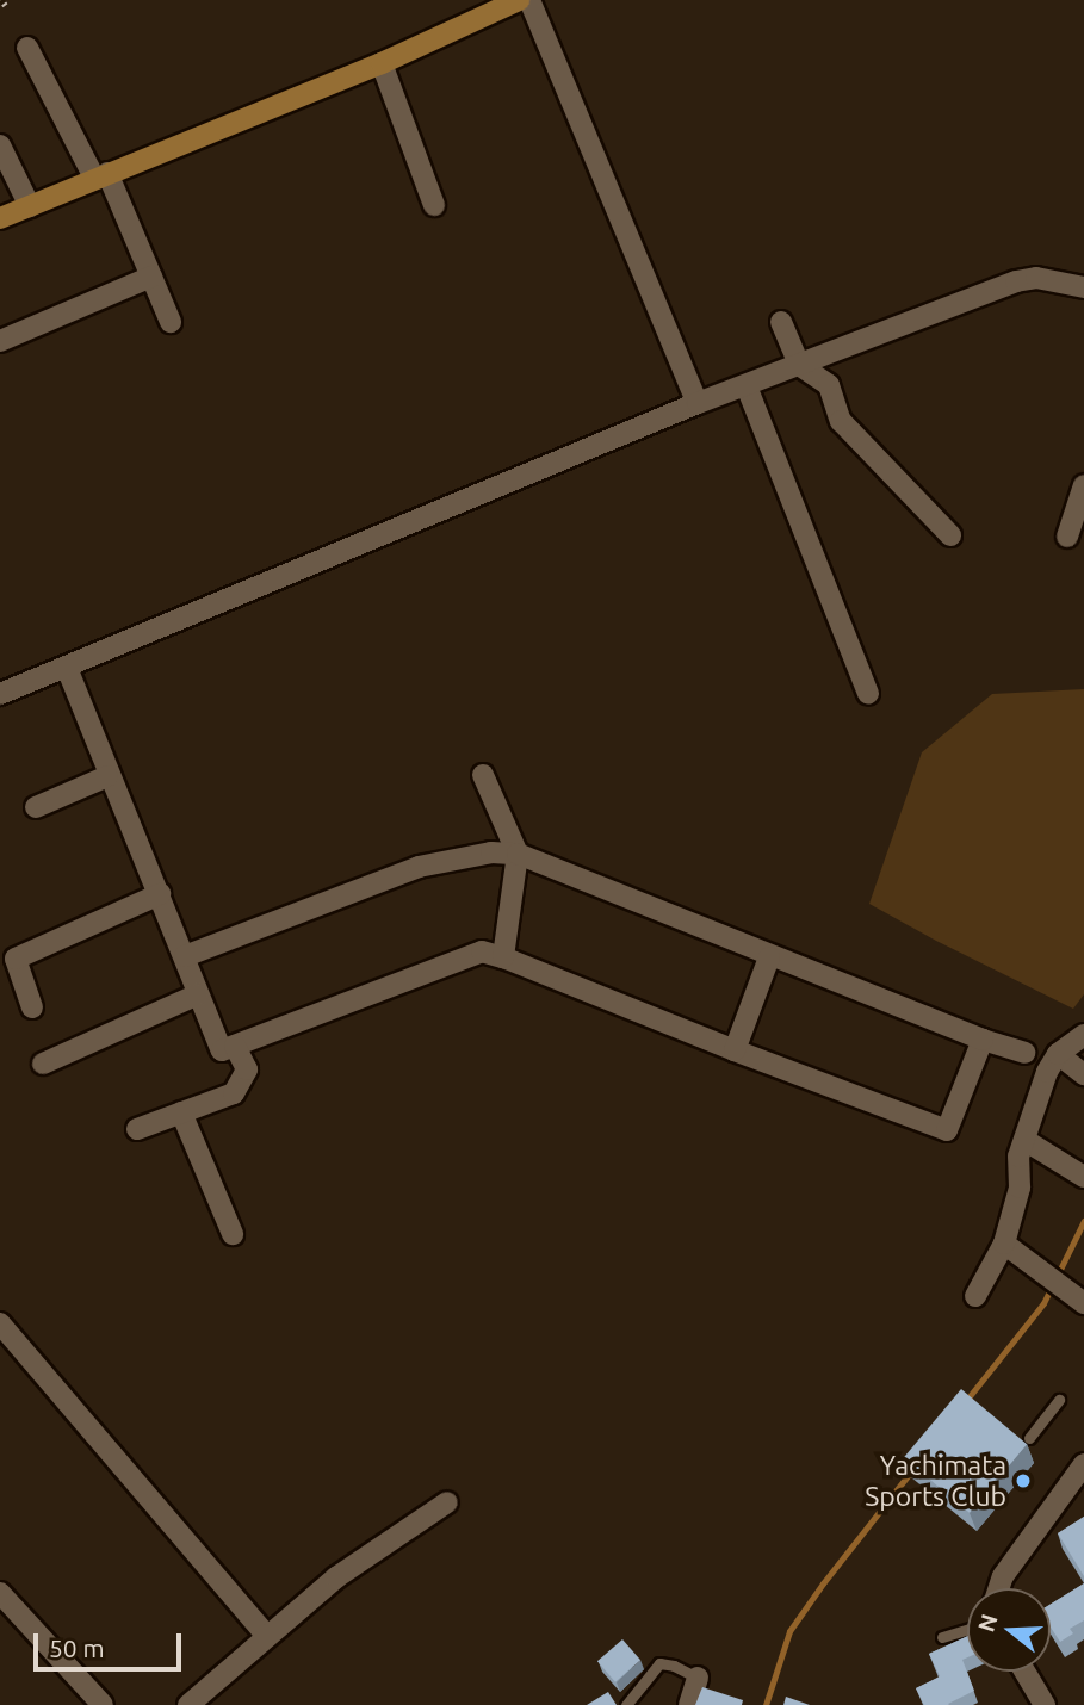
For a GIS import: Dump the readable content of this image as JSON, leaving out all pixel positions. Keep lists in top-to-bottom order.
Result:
{
  "places": ["Yachimata Sports Club"],
  "scale_bar": "50 m",
  "north": "left"
}
